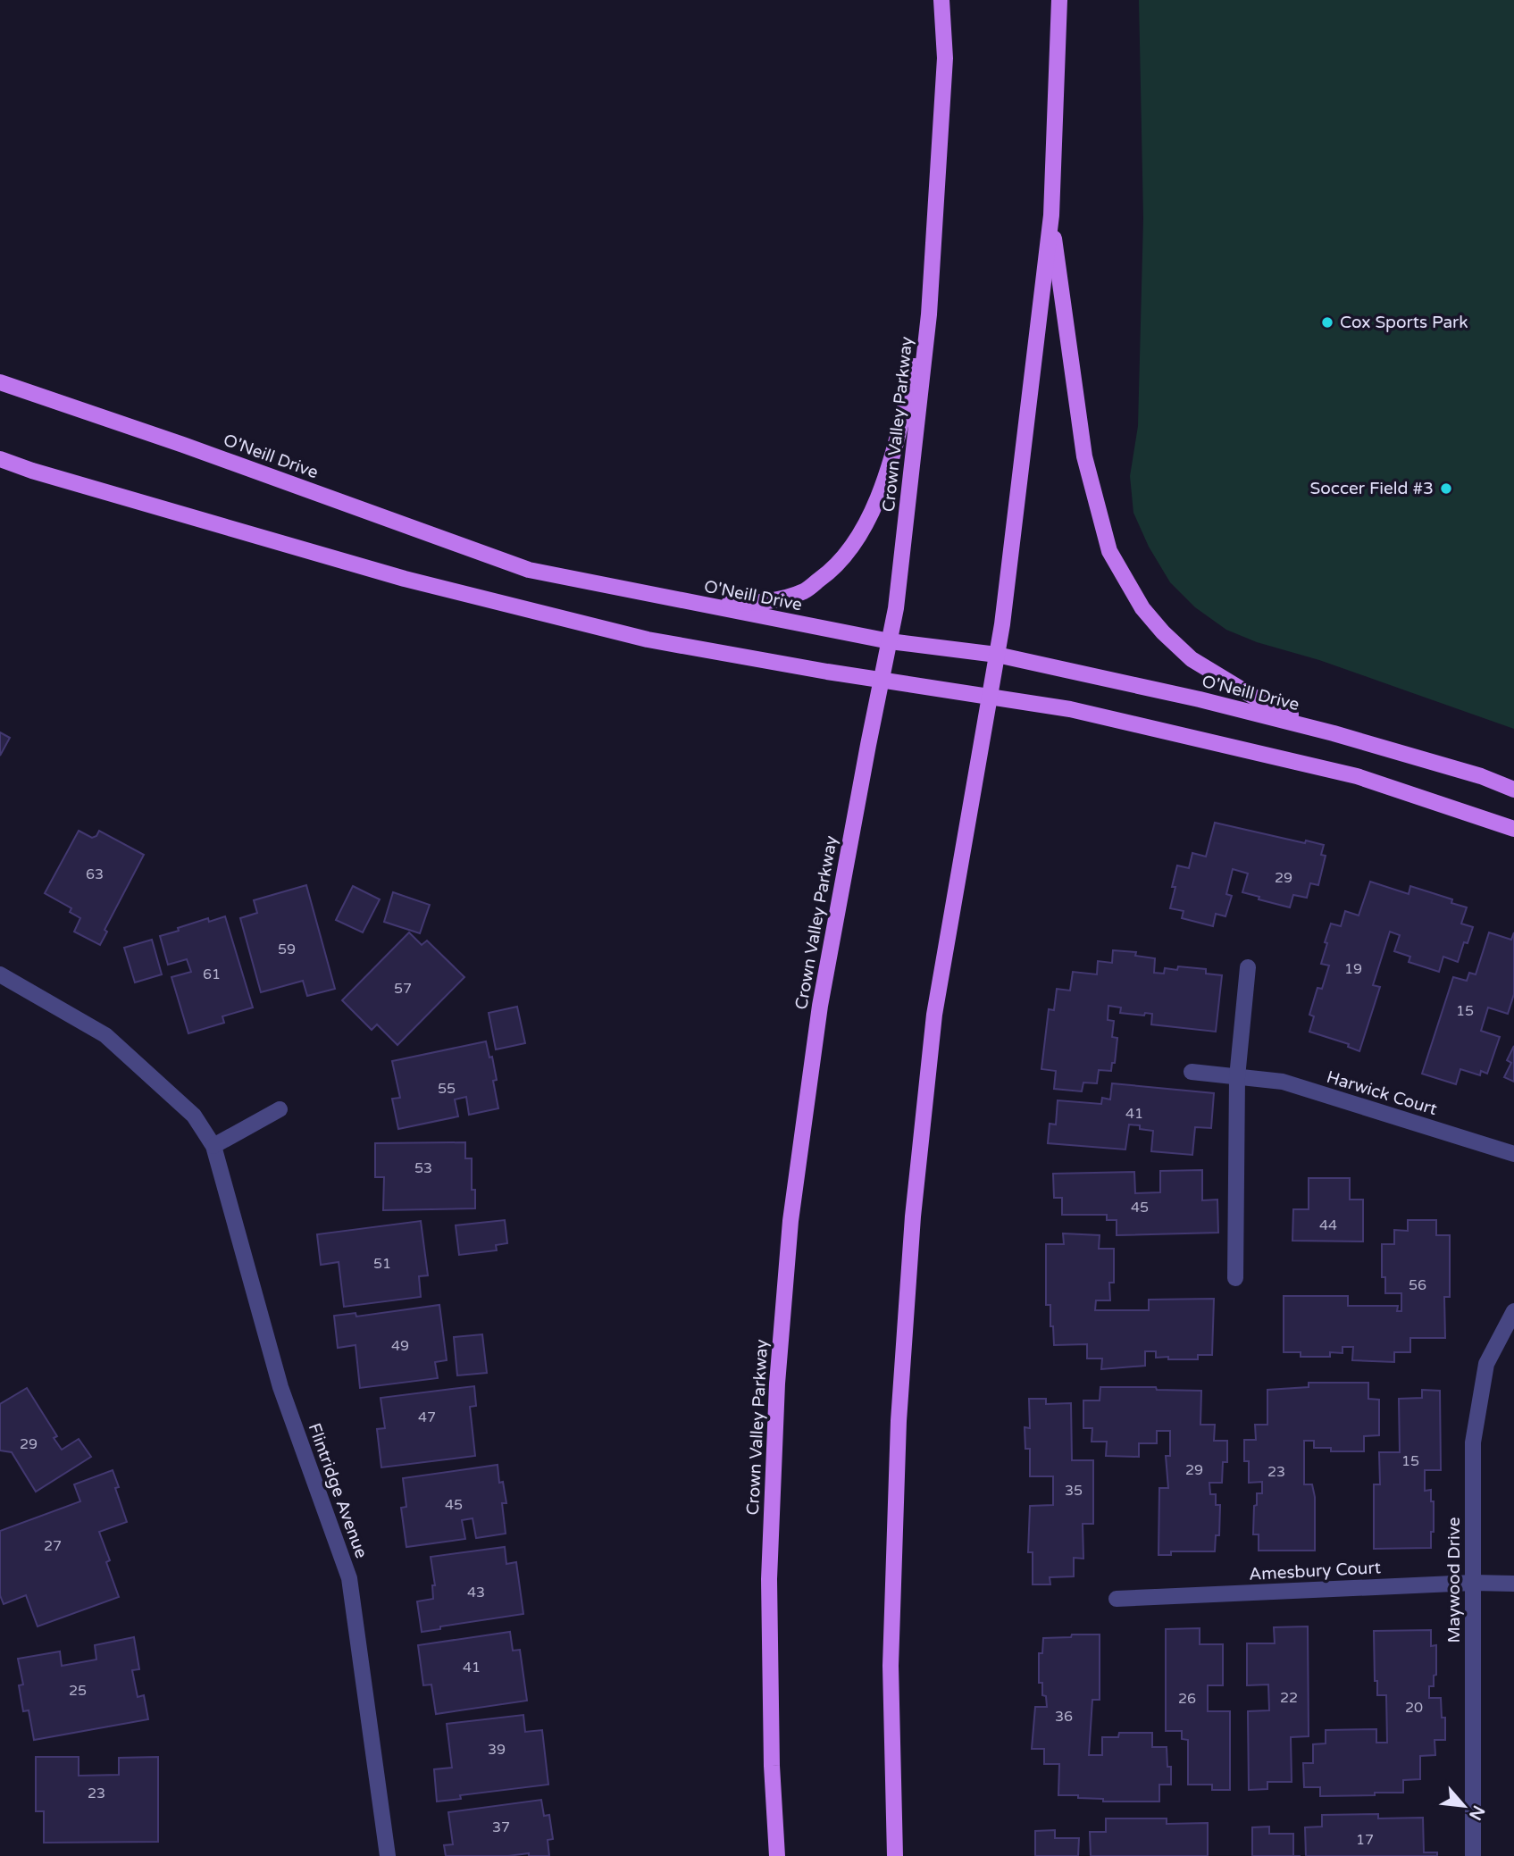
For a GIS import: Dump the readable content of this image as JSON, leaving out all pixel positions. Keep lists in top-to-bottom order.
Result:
{
  "streets": {
    "main road": ["Crown Valley Parkway", "O'Neill Drive"],
    "street": [
      "Harwick Court",
      "Flintridge Avenue",
      "Amesbury Court",
      "Maywood Drive"
    ]
  },
  "crossings": [
    ["Crown Valley Parkway", "O'Neill Drive"],
    ["Amesbury Court", "Maywood Drive"]
  ],
  "places": ["Cox Sports Park", "Soccer Field #3"],
  "house_numbers": [
    "63",
    "29",
    "59",
    "19",
    "61",
    "57",
    "15",
    "55",
    "41",
    "53",
    "45",
    "44",
    "51",
    "56",
    "49",
    "47",
    "29",
    "15",
    "29",
    "23",
    "35",
    "45",
    "27",
    "43",
    "41",
    "25",
    "22",
    "26",
    "20",
    "36",
    "39",
    "23",
    "37",
    "17"
  ],
  "north": "bottom right"
}
